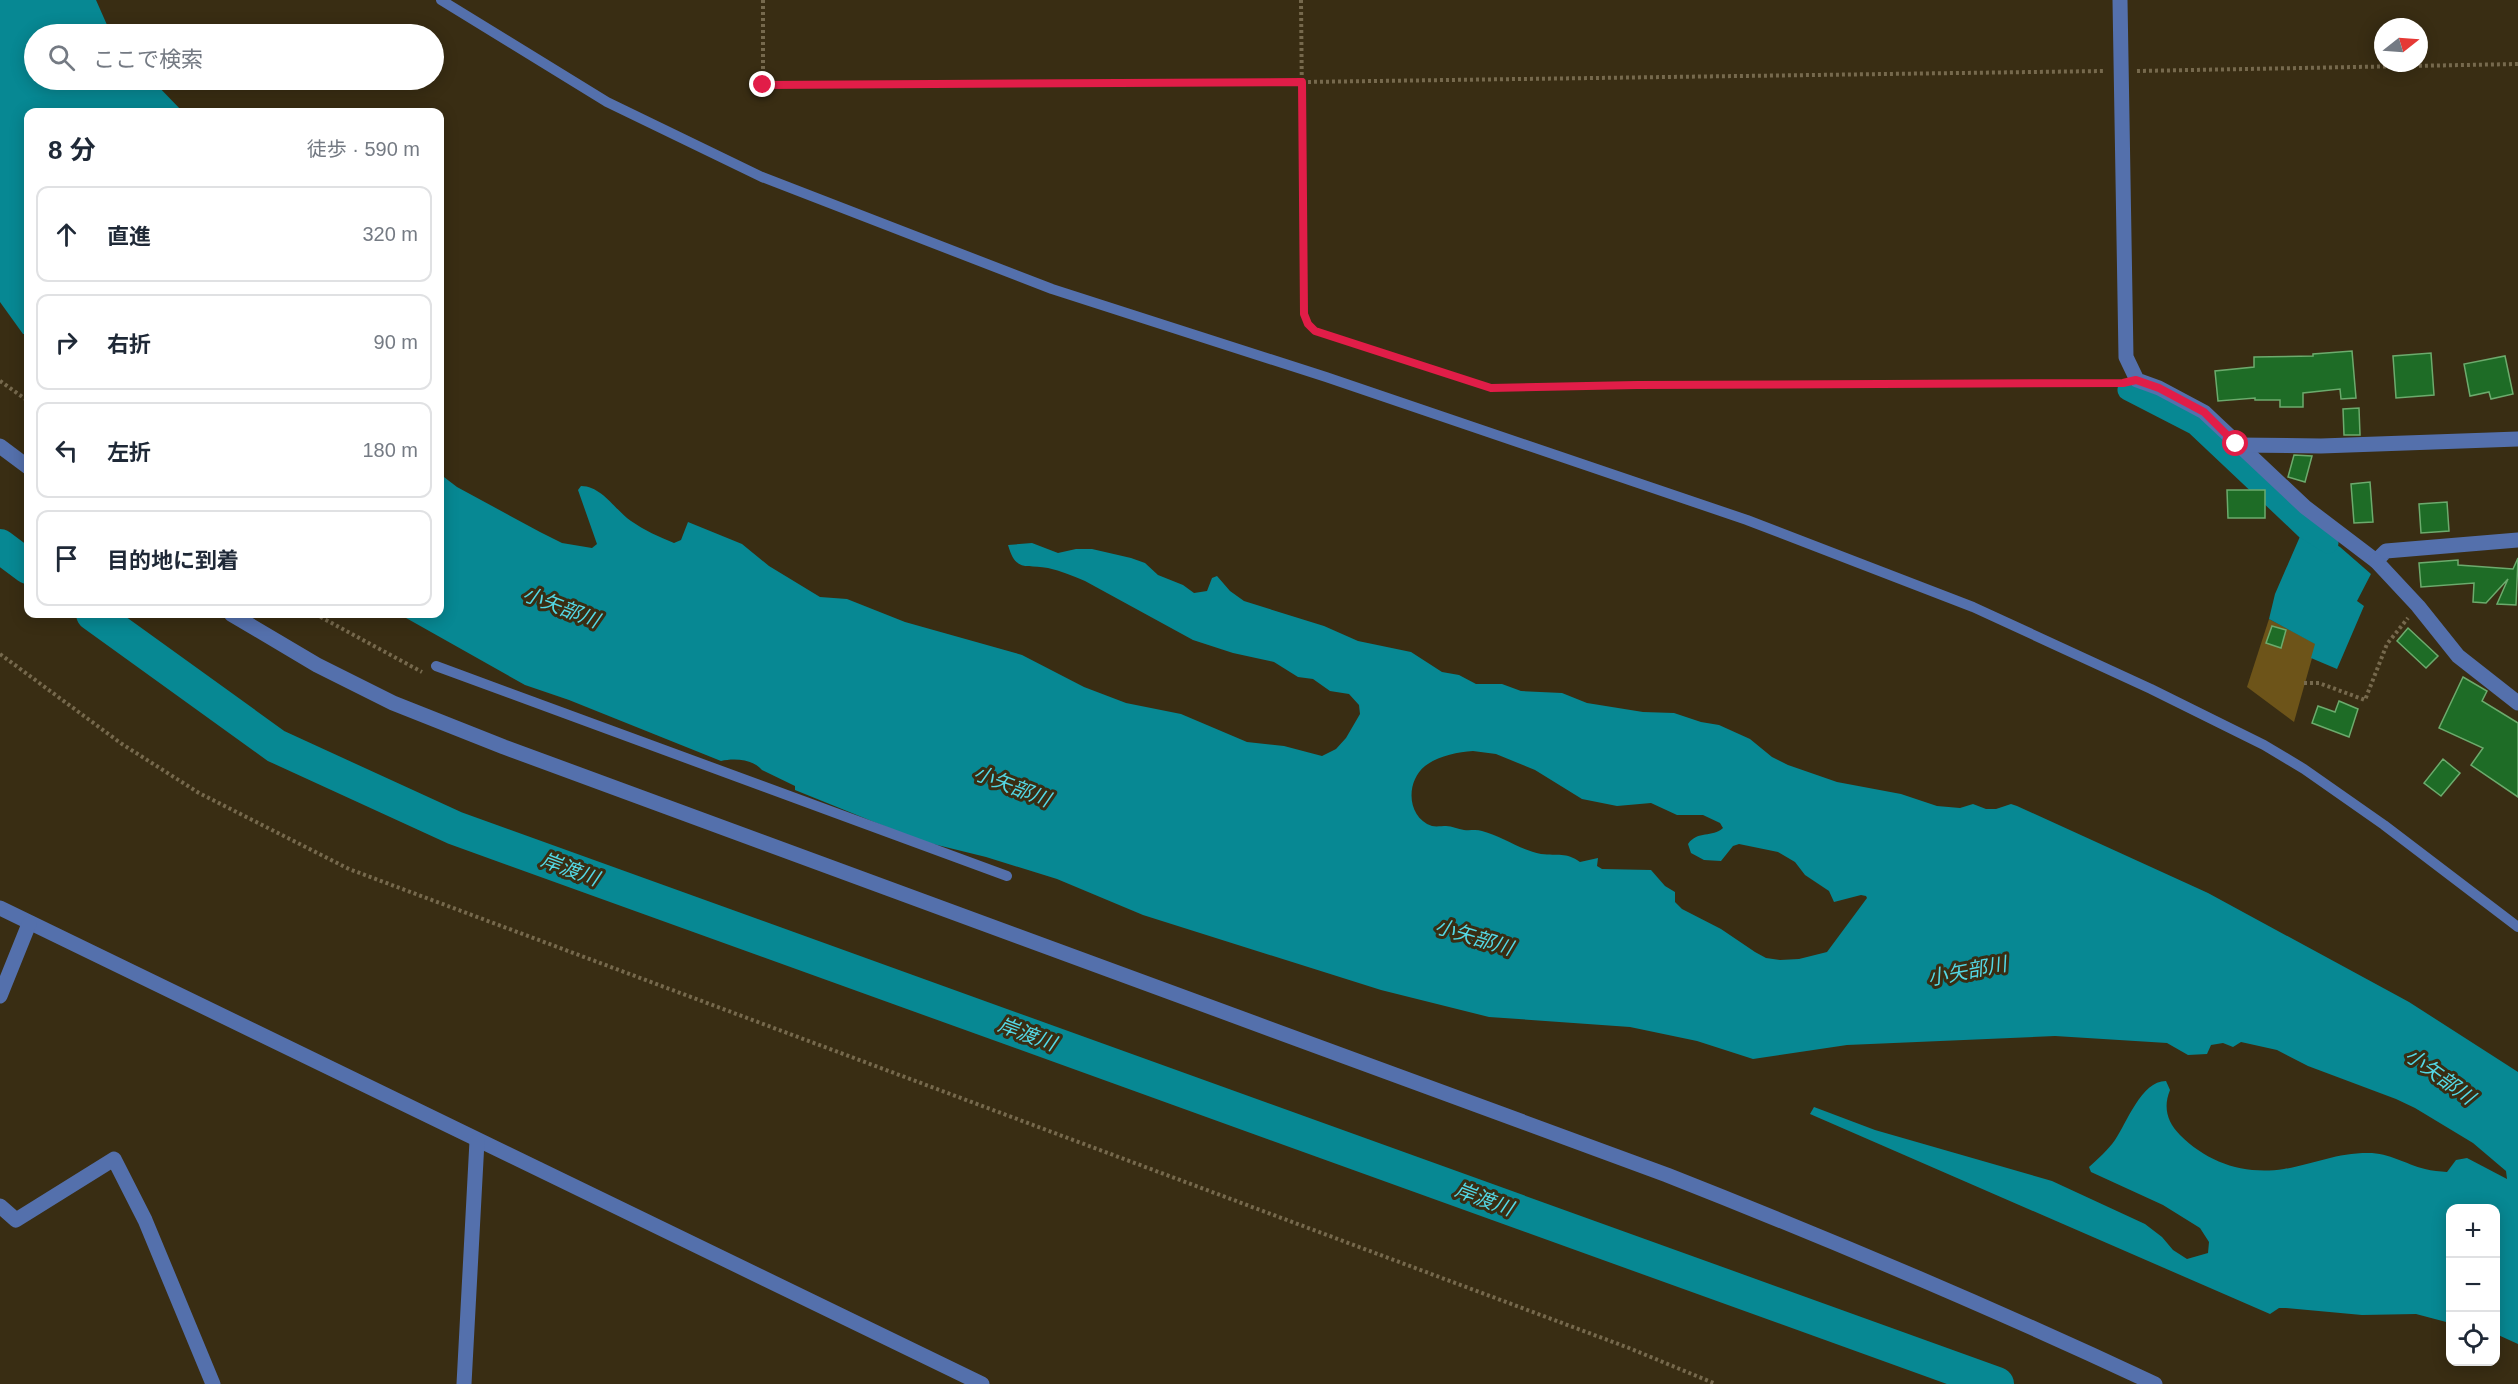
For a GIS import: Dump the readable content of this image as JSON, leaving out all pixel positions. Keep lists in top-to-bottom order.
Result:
{
  "water": ["小矢部川", "岸渡川"],
  "north": "right",
  "page": {
    "search": "ここで検索",
    "heading": ["8 分", "徒歩 · 590 m"],
    "list": [
      ["直進", "320 m"],
      ["右折", "90 m"],
      ["左折", "180 m"],
      "目的地に到着"
    ],
    "map_buttons": ["+", "−"]
  }
}
